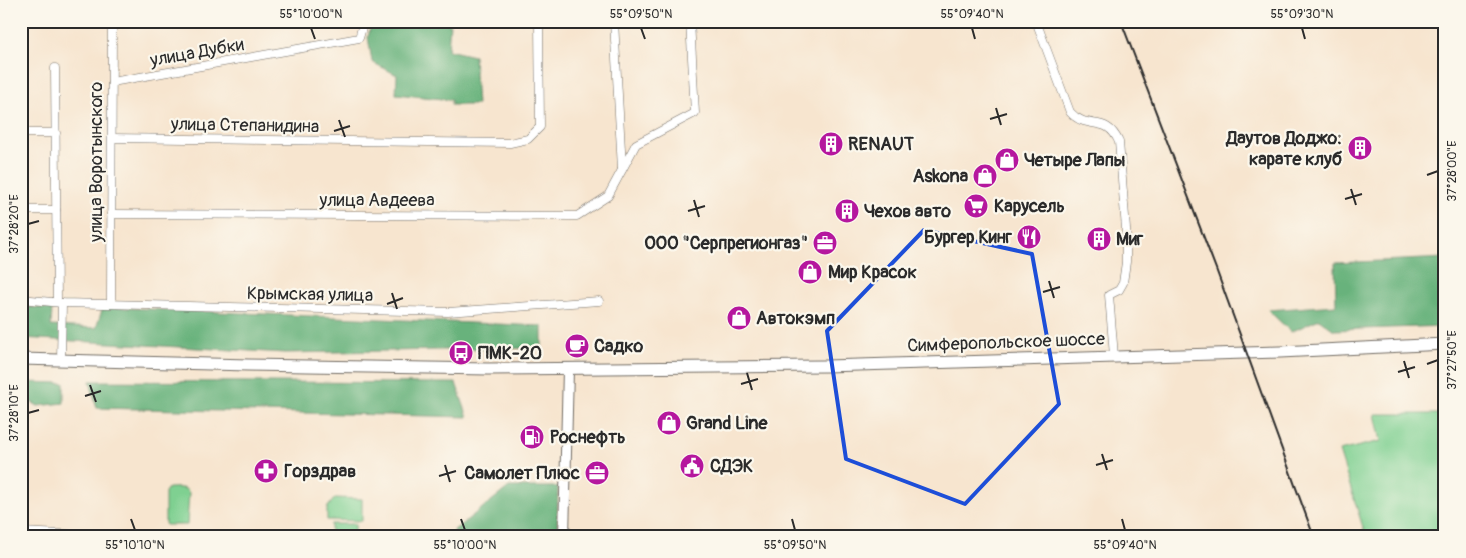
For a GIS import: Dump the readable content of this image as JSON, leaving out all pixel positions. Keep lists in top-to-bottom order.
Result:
{
  "streets": {
    "main road": ["Симферопольское шоссе"],
    "street": [
      "улица Дубки",
      "улица Степанидина",
      "улица Воротынского",
      "улица Авдеева",
      "Крымская улица"
    ]
  },
  "crossings": [
    ["улица Дубки", "улица Воротынского"],
    ["улица Степанидина", "улица Воротынского"],
    ["улица Воротынского", "улица Авдеева"],
    ["улица Воротынского", "Крымская улица"]
  ],
  "places": {
    "building": [
      "RENAUT",
      "Даутов Доджо: карате клуб",
      "Чехов авто",
      "Миг"
    ],
    "shop": [
      "Четыре Лапы",
      "Askona",
      "Мир Красок",
      "Автокэмп",
      "Grand Line"
    ],
    "supermarket": ["Карусель"],
    "restaurant": ["Бургер Кинг"],
    "office": ["ООО \"Серпрегионгаз\"", "Самолет Плюс"],
    "cafe": ["Садко"],
    "bus stop": ["ПМК-20"],
    "fuel station": ["Роснефть"],
    "public building": ["СДЭК"],
    "pharmacy": ["Горздрав"]
  },
  "coordinates": [
    "55°10'00\"N",
    "55°09'50\"N",
    "55°09'40\"N",
    "55°09'30\"N",
    "37°28'00\"E",
    "37°28'20\"E",
    "37°27'50\"E",
    "37°28'10\"E",
    "55°10'10\"N"
  ]
}
